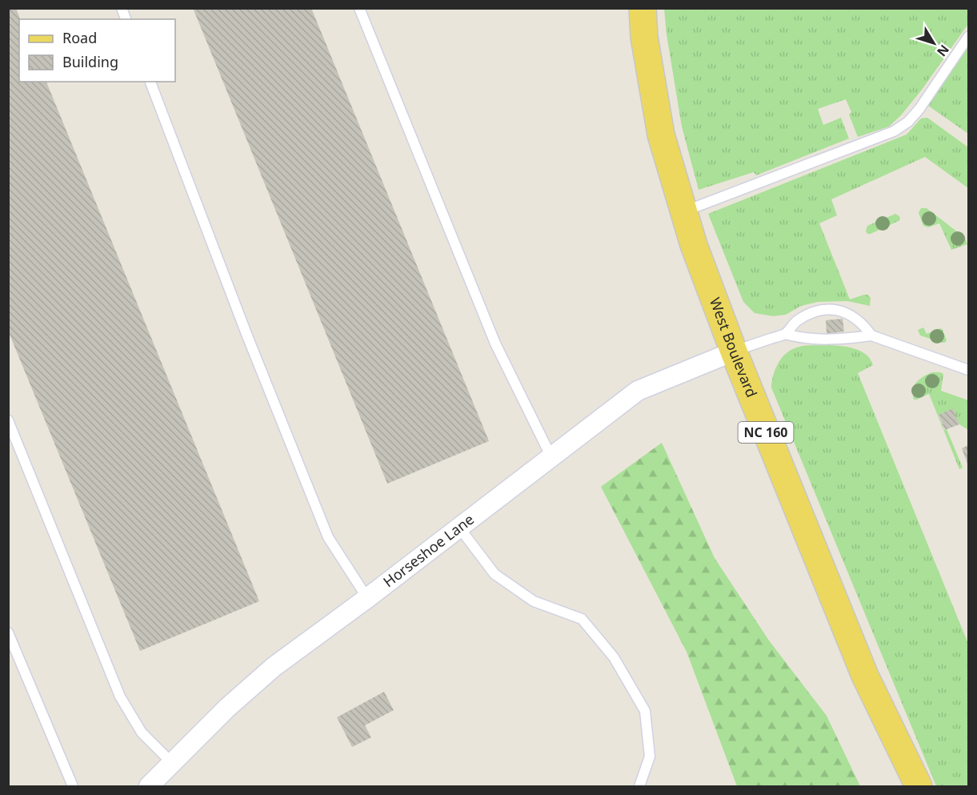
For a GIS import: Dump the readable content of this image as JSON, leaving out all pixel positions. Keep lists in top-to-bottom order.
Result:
{
  "streets": {
    "main road": ["West Boulevard", "NC 160"],
    "street": ["Horseshoe Lane"]
  },
  "crossings": [
    ["West Boulevard", "Horseshoe Lane"]
  ],
  "legend": ["Road", "Building"],
  "north": "bottom right"
}
